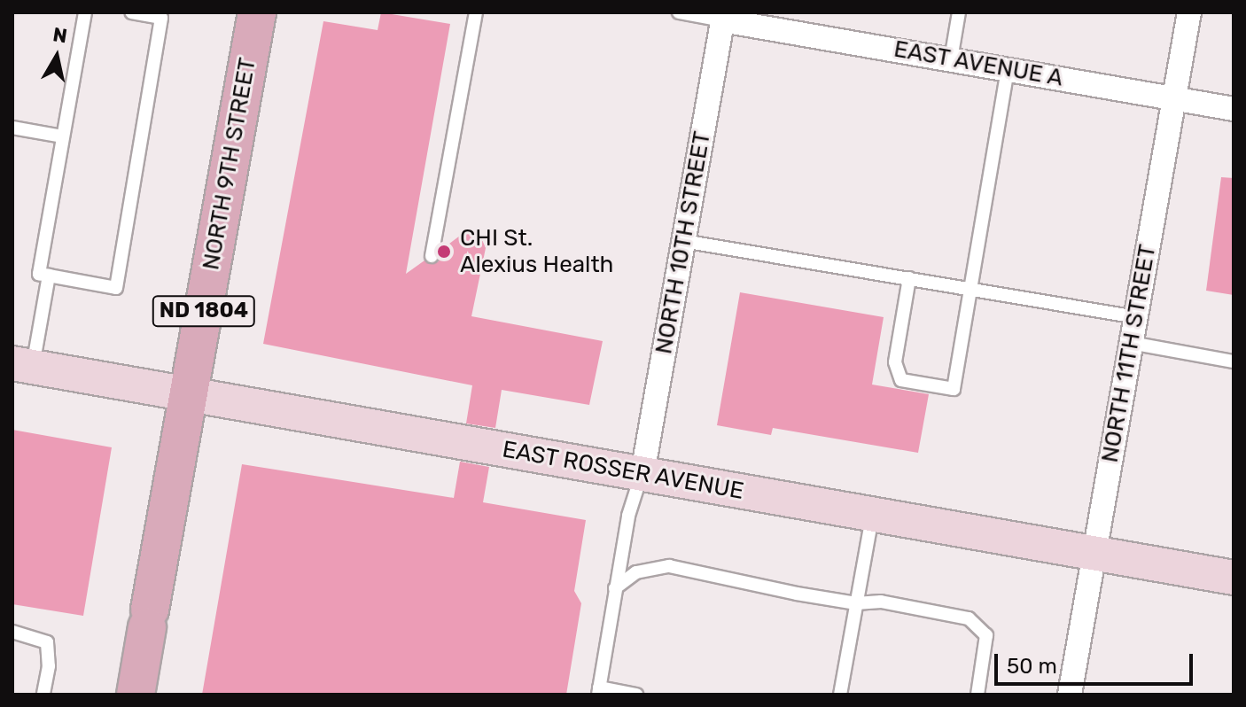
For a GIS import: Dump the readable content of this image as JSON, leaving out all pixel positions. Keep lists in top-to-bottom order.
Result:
{
  "streets": {
    "main road": ["NORTH 9TH STREET", "ND 1804"],
    "street": [
      "EAST AVENUE A",
      "NORTH 10TH STREET",
      "NORTH 11TH STREET",
      "EAST ROSSER AVENUE"
    ]
  },
  "crossings": [
    ["EAST AVENUE A", "NORTH 10TH STREET"],
    ["EAST AVENUE A", "NORTH 11TH STREET"],
    ["NORTH 9TH STREET", "EAST ROSSER AVENUE"],
    ["NORTH 10TH STREET", "EAST ROSSER AVENUE"],
    ["NORTH 11TH STREET", "EAST ROSSER AVENUE"]
  ],
  "places": ["CHI St. Alexius Health"],
  "scale_bar": "50 m",
  "north": "top"
}
